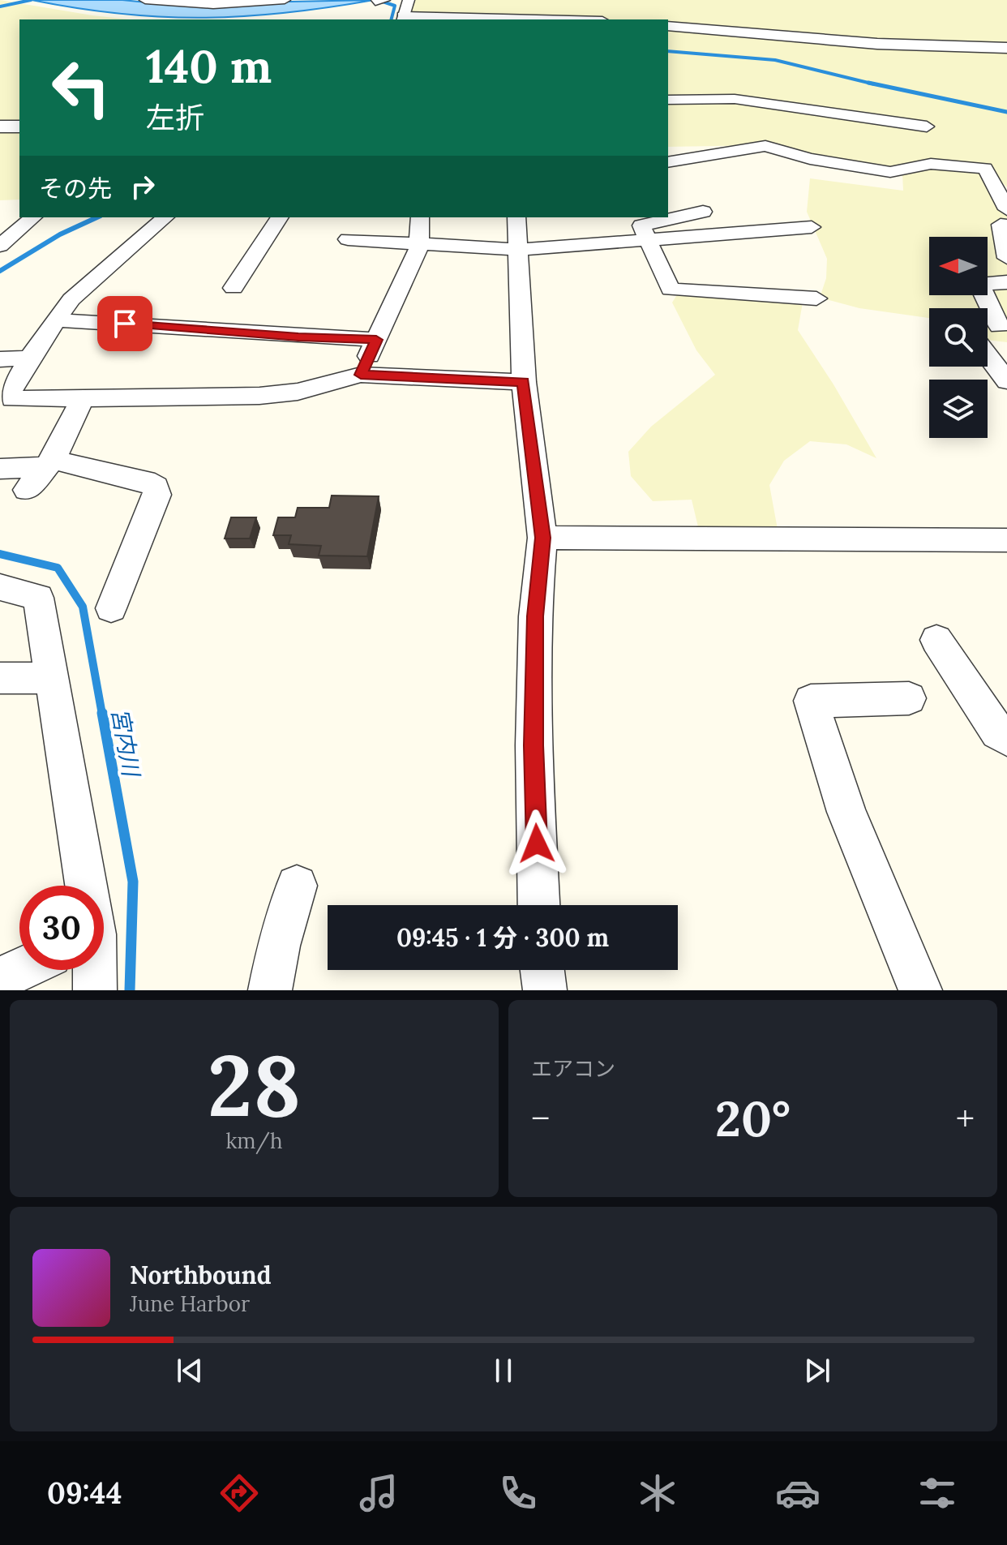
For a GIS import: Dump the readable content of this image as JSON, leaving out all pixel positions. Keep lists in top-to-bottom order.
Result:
{
  "water": ["宮内川"],
  "north": "left",
  "page": {
    "turn": ["140 m", "左折"],
    "then": "その先",
    "limit": "30",
    "trip": "09:45 · 1 分 · 300 m",
    "tile": [
      ["28", "km/h"],
      "エアコン"
    ],
    "heat": ["−", "20°", "+"],
    "song": ["Northbound", "June Harbor"],
    "tabs": "09:44"
  }
}
